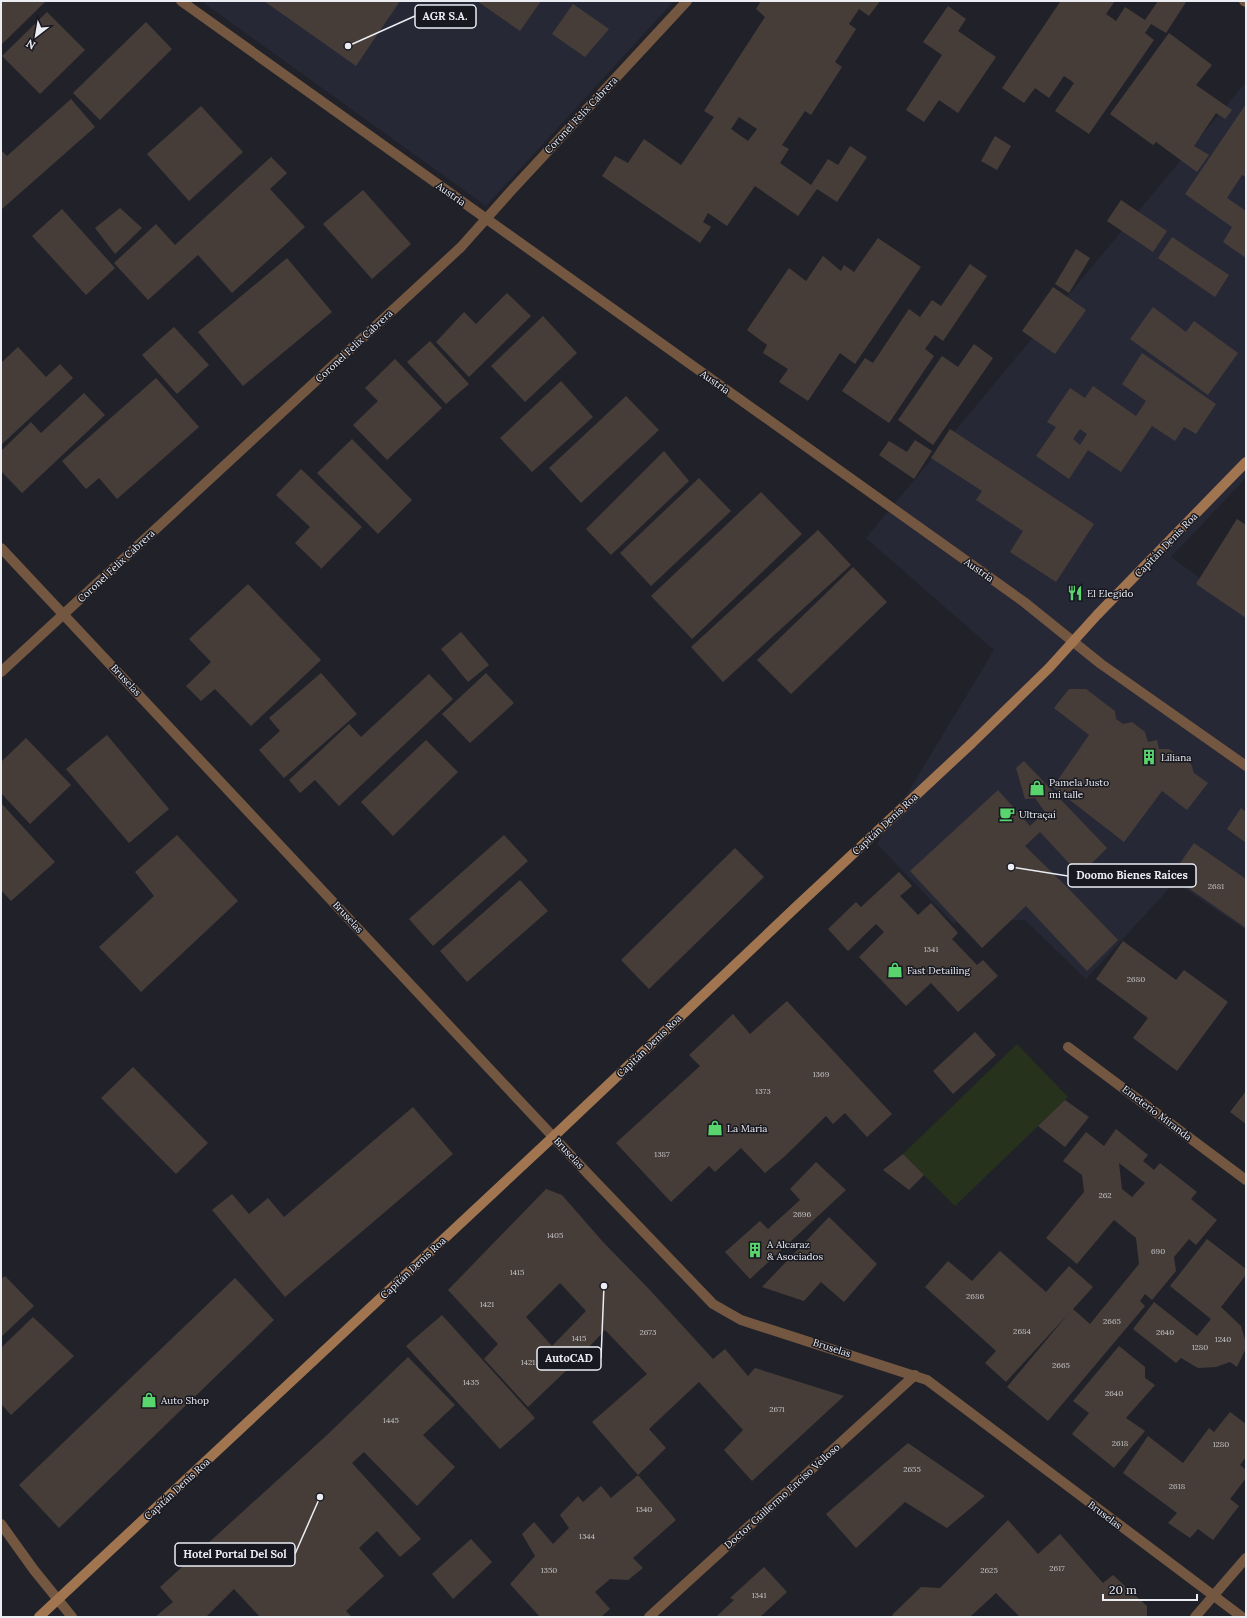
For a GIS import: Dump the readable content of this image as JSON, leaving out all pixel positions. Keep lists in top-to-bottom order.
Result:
{
  "streets": {
    "main road": ["Capitán Denis Roa"],
    "street": [
      "Coronel Felix Cabrera",
      "Austria",
      "Bruselas",
      "Emeterio Miranda",
      "Doctor Guillermo Enciso Velloso"
    ]
  },
  "crossings": [
    ["Coronel Felix Cabrera", "Austria"],
    ["Coronel Felix Cabrera", "Bruselas"],
    ["Austria", "Capitán Denis Roa"],
    ["Capitán Denis Roa", "Bruselas"],
    ["Bruselas", "Doctor Guillermo Enciso Velloso"]
  ],
  "places": {
    "other": [
      "AGR S.A.",
      "Doomo Bienes Raices",
      "AutoCAD",
      "Hotel Portal Del Sol"
    ],
    "restaurant": ["El Elegido"],
    "building": ["Liliana", "A Alcaraz & Asociados"],
    "shop": [
      "Pamela Justo mi talle",
      "Fast Detailing",
      "La Maria",
      "Auto Shop"
    ],
    "cafe": ["Ultraçaí"]
  },
  "house_numbers": [
    "2681",
    "1341",
    "2680",
    "1369",
    "1373",
    "1387",
    "262",
    "2696",
    "1405",
    "690",
    "1415",
    "2686",
    "1421",
    "2665",
    "2684",
    "2673",
    "2640",
    "1415",
    "1240",
    "1280",
    "1421",
    "2665",
    "1435",
    "2640",
    "2671",
    "1445",
    "2618",
    "1280",
    "2655",
    "2618",
    "1340",
    "1344",
    "2617",
    "1350",
    "2625",
    "1341"
  ],
  "scale_bar": "20 m",
  "north": "bottom left"
}
